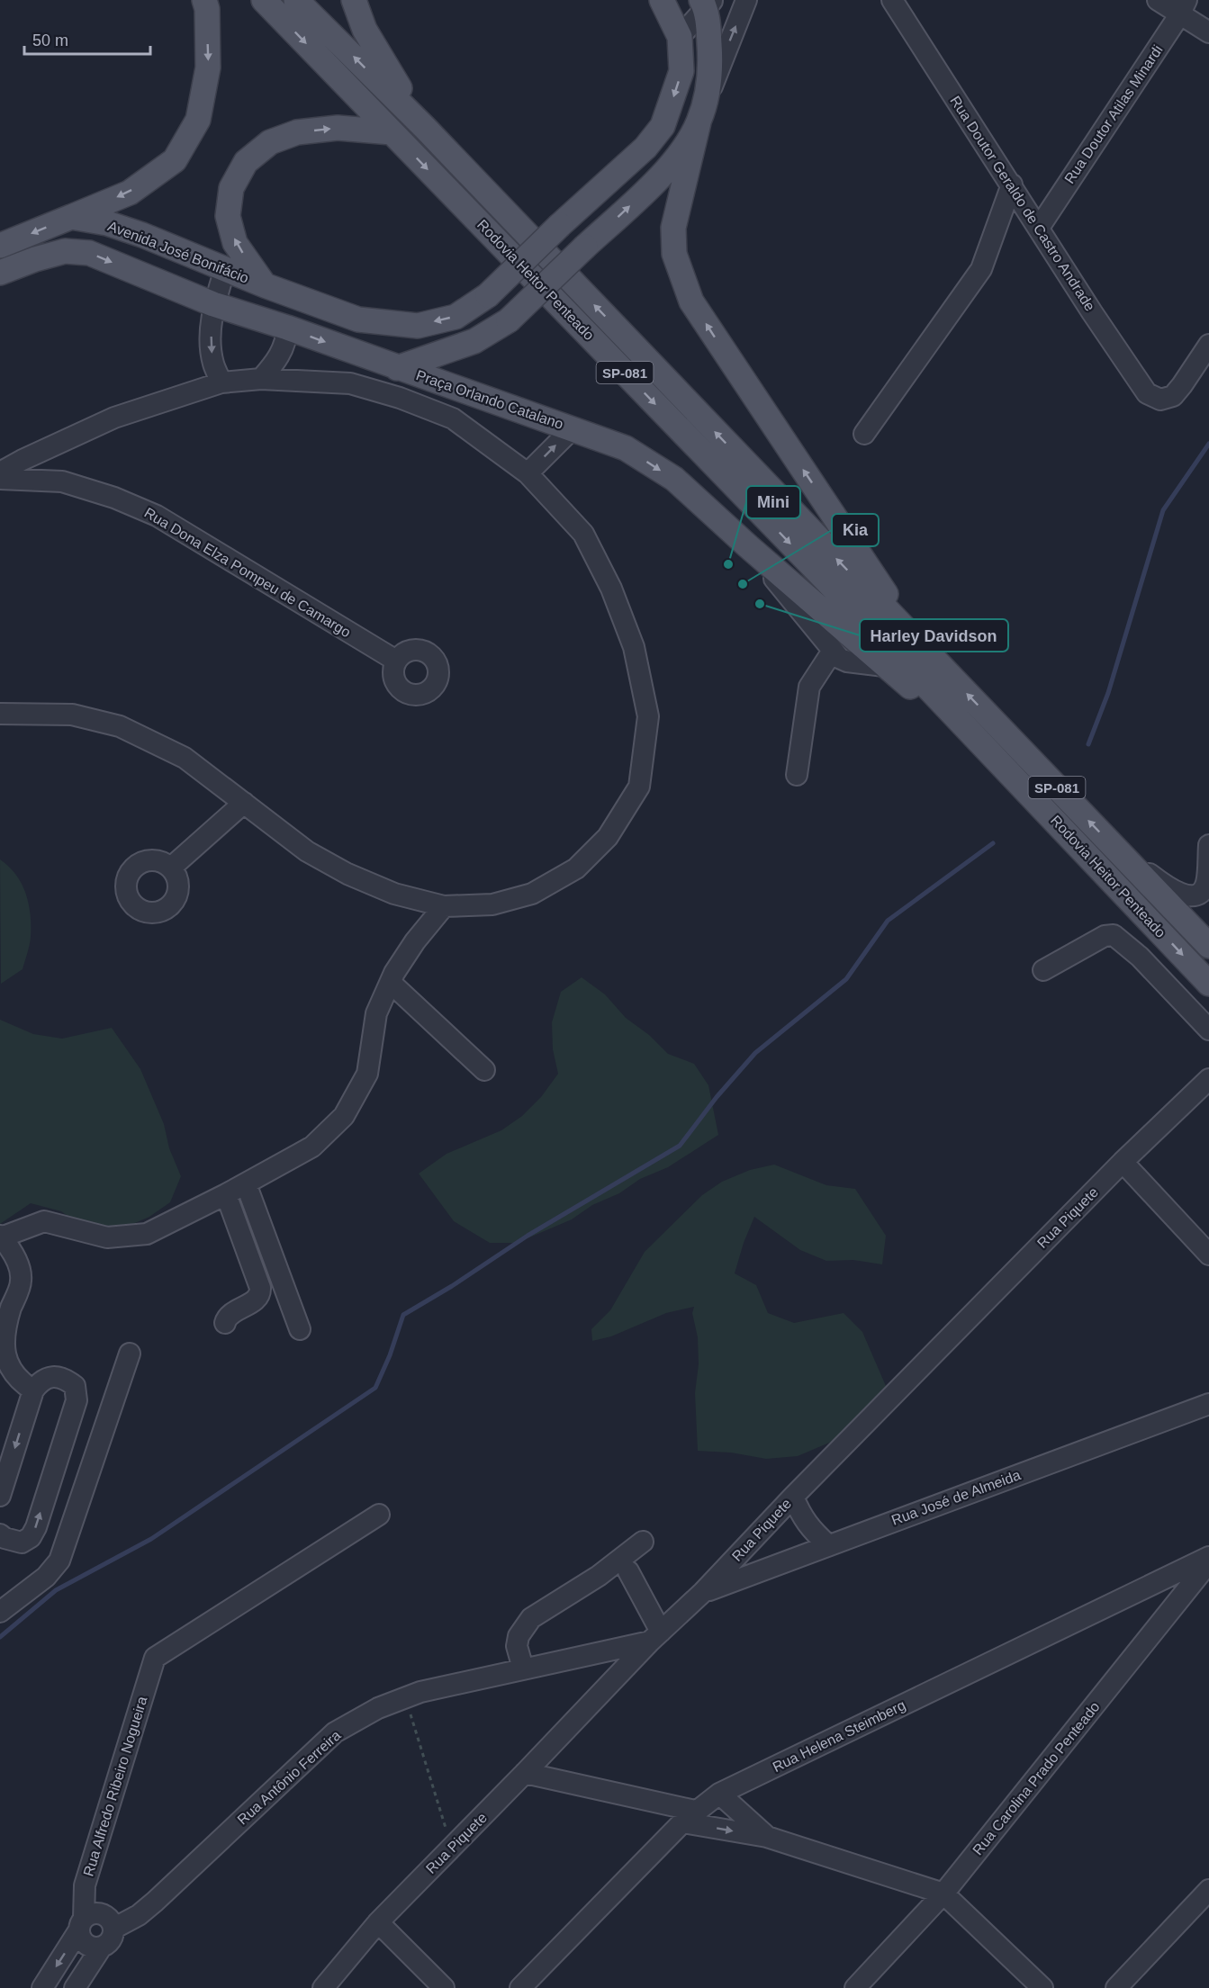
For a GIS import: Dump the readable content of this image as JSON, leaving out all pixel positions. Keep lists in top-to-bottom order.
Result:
{
  "streets": {
    "main road": [
      "Avenida José Bonifácio",
      "Rodovia Heitor Penteado",
      "SP-081",
      "Praça Orlando Catalano"
    ],
    "street": [
      "Rua Doutor Atilas Minardi",
      "Rua Doutor Geraldo de Castro Andrade",
      "Rua Dona Elza Pompeu de Camargo",
      "Rua Piquete",
      "Rua José de Almeida",
      "Rua Helena Steimberg",
      "Rua Antônio Ferreira",
      "Rua Carolina Prado Penteado",
      "Rua Alfredo Ribeiro Nogueira"
    ]
  },
  "crossings": [
    ["Rua Doutor Atilas Minardi", "Rua Doutor Geraldo de Castro Andrade"],
    ["Rua Piquete", "Rua José de Almeida"],
    ["Rua Piquete", "Rua Antônio Ferreira"],
    ["Rua Antônio Ferreira", "Rua Alfredo Ribeiro Nogueira"]
  ],
  "places": ["Mini", "Kia", "Harley Davidson"],
  "scale_bar": "50 m"
}
